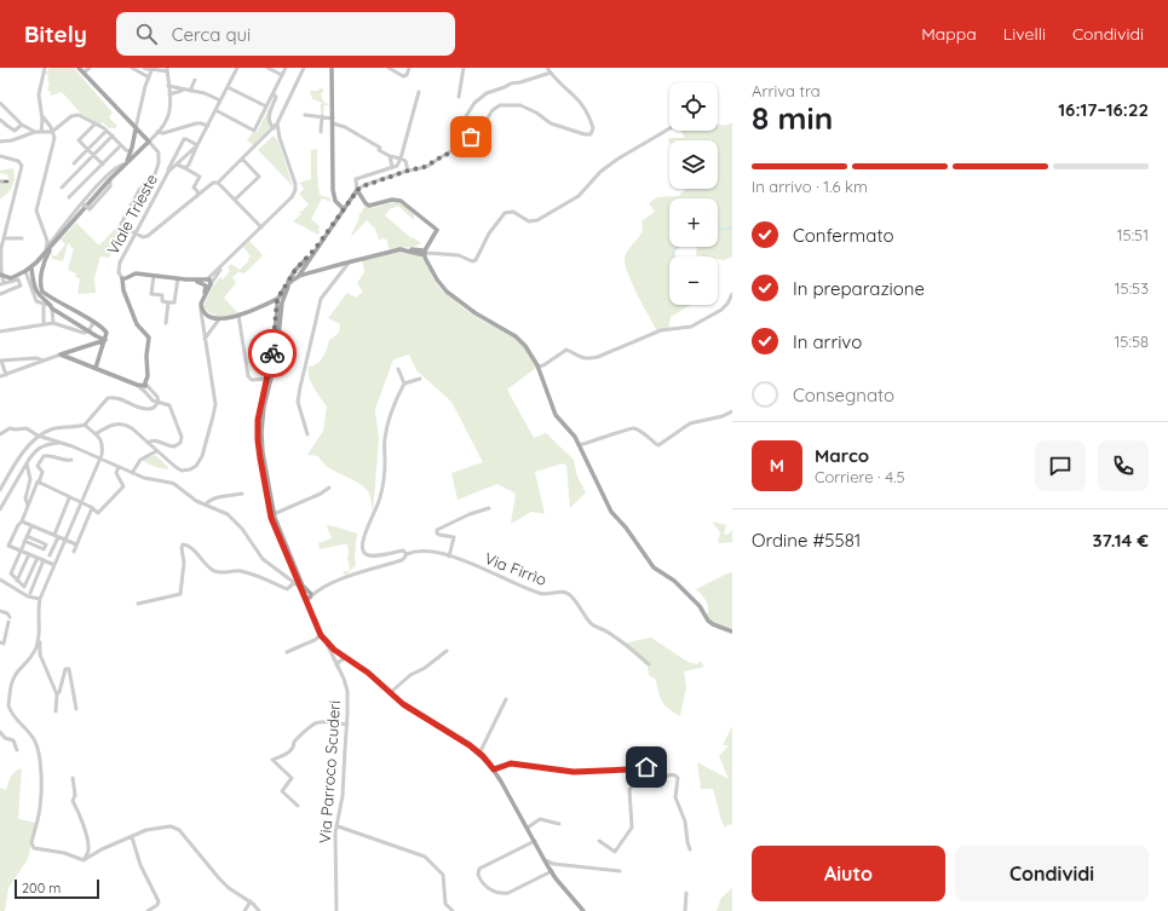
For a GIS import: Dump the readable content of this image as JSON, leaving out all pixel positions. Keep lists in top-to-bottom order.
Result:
{
  "streets": {
    "street": ["Viale Trieste", "Via Firrìo", "Via Parroco Scuderi"]
  },
  "scale_bar": "200 m",
  "page": {
    "header": "Bitely",
    "search": "Cerca qui",
    "nav": ["Mappa", "Livelli", "Condividi"],
    "heading": ["8 min", "Arriva tra", "16:17–16:22"],
    "panel": [
      "Marco",
      "Corriere · 4.5",
      "Ordine #5581",
      "37.14 €"
    ],
    "map_buttons": ["+", "−"],
    "bar": "In arrivo · 1.6 km",
    "list": [
      ["Confermato", "15:51"],
      ["In preparazione", "15:53"],
      ["In arrivo", "15:58"],
      "Consegnato"
    ],
    "round": "M",
    "buttons": ["Aiuto", "Condividi"],
    "scale": "200 m"
  }
}
